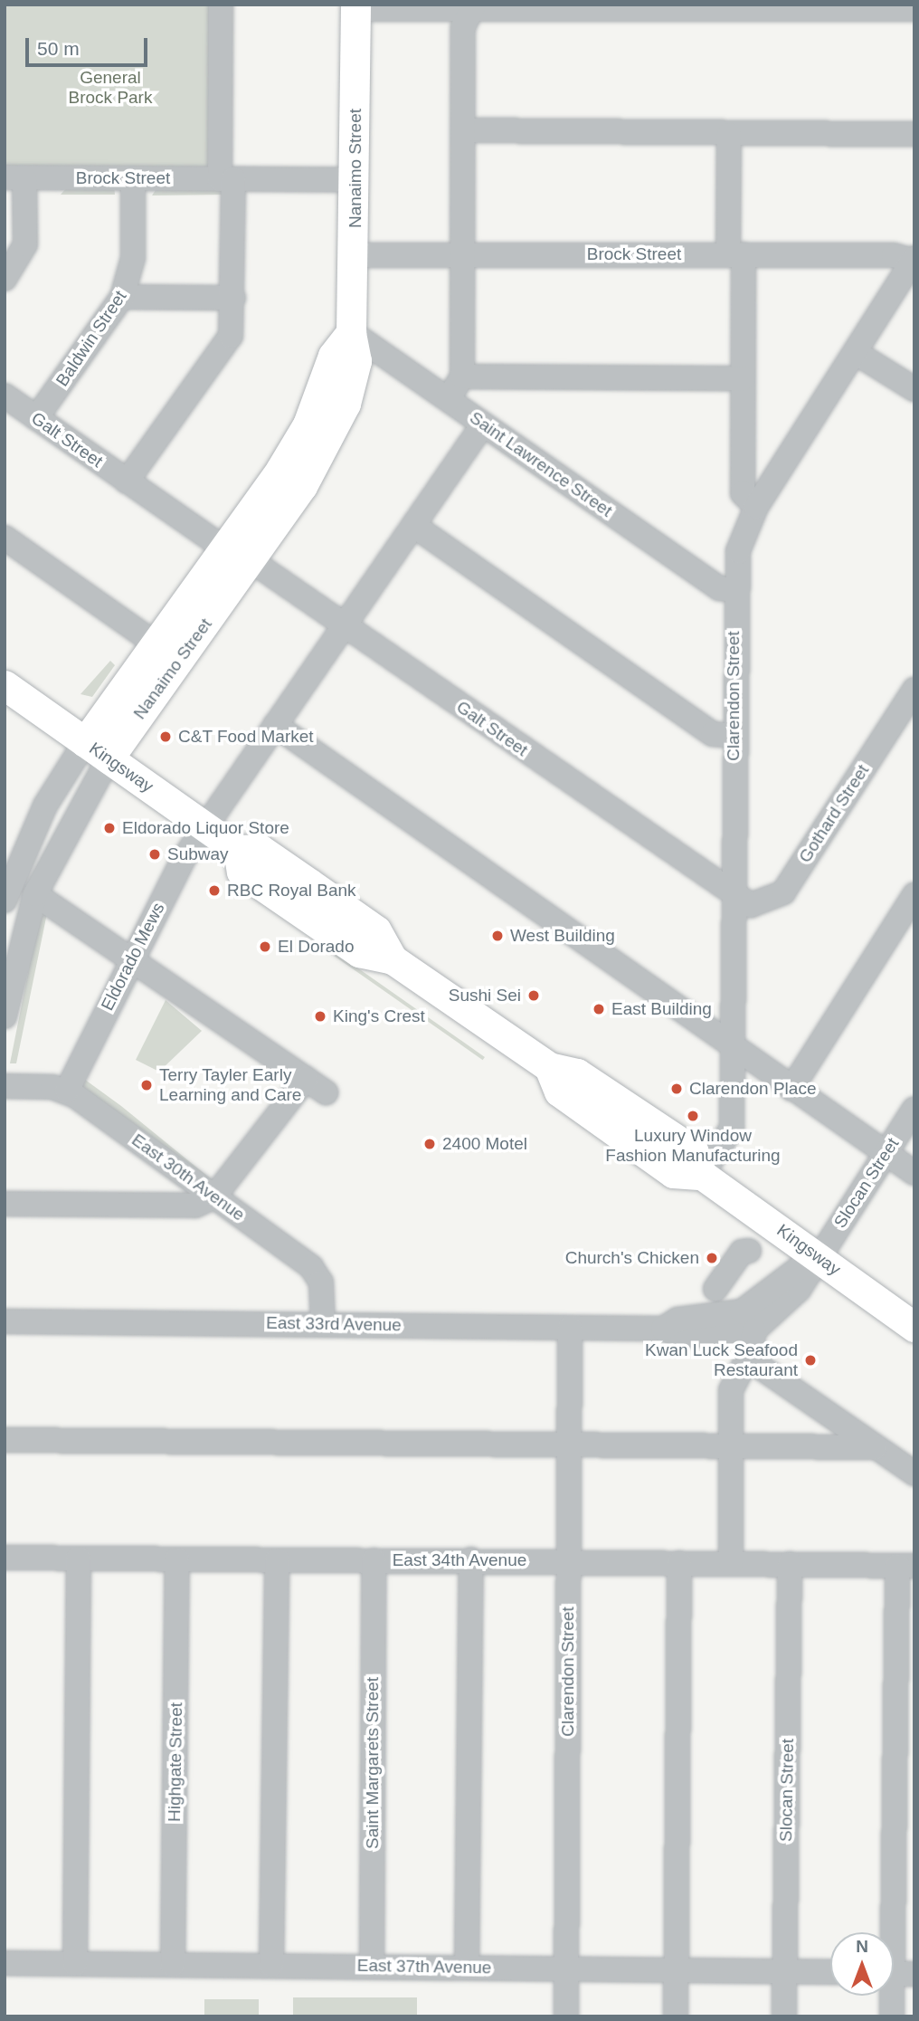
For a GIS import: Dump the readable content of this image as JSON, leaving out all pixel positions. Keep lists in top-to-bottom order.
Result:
{
  "streets": {
    "main road": ["Nanaimo Street", "Kingsway"],
    "street": [
      "Brock Street",
      "Baldwin Street",
      "Galt Street",
      "Saint Lawrence Street",
      "Clarendon Street",
      "Gothard Street",
      "Eldorado Mews",
      "East 30th Avenue",
      "Slocan Street",
      "East 33rd Avenue",
      "East 34th Avenue",
      "Highgate Street",
      "Saint Margarets Street",
      "East 37th Avenue"
    ]
  },
  "crossings": [
    ["Nanaimo Street", "Brock Street"],
    ["Nanaimo Street", "Galt Street"],
    ["Nanaimo Street", "Saint Lawrence Street"],
    ["Nanaimo Street", "Kingsway"],
    ["Brock Street", "Baldwin Street"],
    ["Brock Street", "Clarendon Street"],
    ["Baldwin Street", "Galt Street"],
    ["Galt Street", "Clarendon Street"],
    ["Galt Street", "Gothard Street"],
    ["Galt Street", "Eldorado Mews"],
    ["Saint Lawrence Street", "Clarendon Street"],
    ["Saint Lawrence Street", "Eldorado Mews"],
    ["Clarendon Street", "Kingsway"],
    ["Clarendon Street", "Gothard Street"],
    ["Clarendon Street", "East 33rd Avenue"],
    ["Clarendon Street", "East 34th Avenue"],
    ["Clarendon Street", "East 37th Avenue"],
    ["Kingsway", "Eldorado Mews"],
    ["Kingsway", "Slocan Street"],
    ["Eldorado Mews", "East 30th Avenue"],
    ["East 30th Avenue", "East 33rd Avenue"],
    ["Slocan Street", "East 33rd Avenue"],
    ["Slocan Street", "East 34th Avenue"],
    ["Slocan Street", "East 37th Avenue"],
    ["East 34th Avenue", "Highgate Street"],
    ["East 34th Avenue", "Saint Margarets Street"],
    ["Highgate Street", "East 37th Avenue"],
    ["Saint Margarets Street", "East 37th Avenue"]
  ],
  "parks": ["General Brock Park"],
  "places": [
    "C&T Food Market",
    "Eldorado Liquor Store",
    "Subway",
    "RBC Royal Bank",
    "West Building",
    "El Dorado",
    "Sushi Sei",
    "East Building",
    "King's Crest",
    "Terry Tayler Early Learning and Care",
    "Clarendon Place",
    "Luxury Window Fashion Manufacturing",
    "2400 Motel",
    "Church's Chicken",
    "Kwan Luck Seafood Restaurant"
  ],
  "scale_bar": "50 m",
  "north": "top"
}
